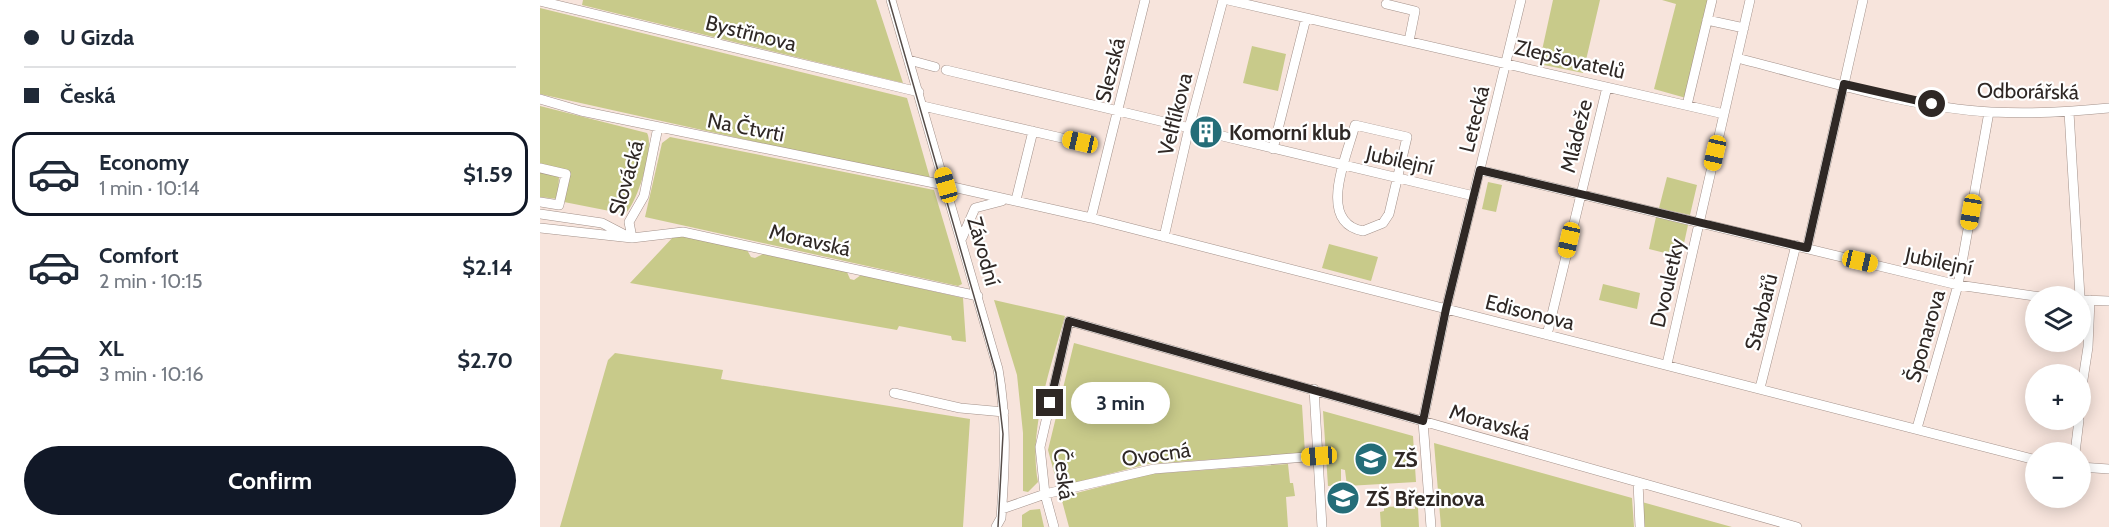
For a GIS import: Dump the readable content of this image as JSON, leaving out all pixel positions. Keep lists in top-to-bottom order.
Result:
{
  "streets": {
    "street": [
      "Bystřinova",
      "Zlepšovatelů",
      "Slezská",
      "Odborářská",
      "Velflíkova",
      "Letecká",
      "Na Čtvrti",
      "Mládeže",
      "Jubilejní",
      "Slovácká",
      "Moravská",
      "Závodní",
      "Dvouletky",
      "Edisonova",
      "Stavbařů",
      "Šponarova",
      "Ovocná",
      "Česká"
    ]
  },
  "crossings": [
    ["Bystřinova", "Závodní"],
    ["Zlepšovatelů", "Letecká"],
    ["Zlepšovatelů", "Mládeže"],
    ["Zlepšovatelů", "Dvouletky"],
    ["Slezská", "Edisonova"],
    ["Odborářská", "Dvouletky"],
    ["Odborářská", "Šponarova"],
    ["Velflíkova", "Edisonova"],
    ["Letecká", "Jubilejní"],
    ["Letecká", "Moravská"],
    ["Letecká", "Edisonova"],
    ["Na Čtvrti", "Slovácká"],
    ["Na Čtvrti", "Závodní"],
    ["Na Čtvrti", "Edisonova"],
    ["Mládeže", "Jubilejní"],
    ["Mládeže", "Edisonova"],
    ["Jubilejní", "Dvouletky"],
    ["Jubilejní", "Stavbařů"],
    ["Jubilejní", "Šponarova"],
    ["Slovácká", "Moravská"],
    ["Moravská", "Závodní"],
    ["Moravská", "Česká"],
    ["Závodní", "Edisonova"],
    ["Závodní", "Ovocná"],
    ["Dvouletky", "Edisonova"],
    ["Edisonova", "Stavbařů"],
    ["Edisonova", "Šponarova"],
    ["Ovocná", "Česká"]
  ],
  "places": {
    "building": ["Komorní klub"],
    "school or university": ["ZŠ", "ZŠ Březinova"]
  },
  "page": {
    "banner": ["U Gizda", "Česká"],
    "list": [
      {
        "name": "Economy",
        "note": "1 min · 10:14",
        "value": "$1.59"
      },
      {
        "name": "Comfort",
        "note": "2 min · 10:15",
        "value": "$2.14"
      },
      {
        "name": "XL",
        "note": "3 min · 10:16",
        "value": "$2.70"
      }
    ],
    "map_buttons": ["+", "−"],
    "bubble": "3 min",
    "buttons": "Confirm"
  }
}
